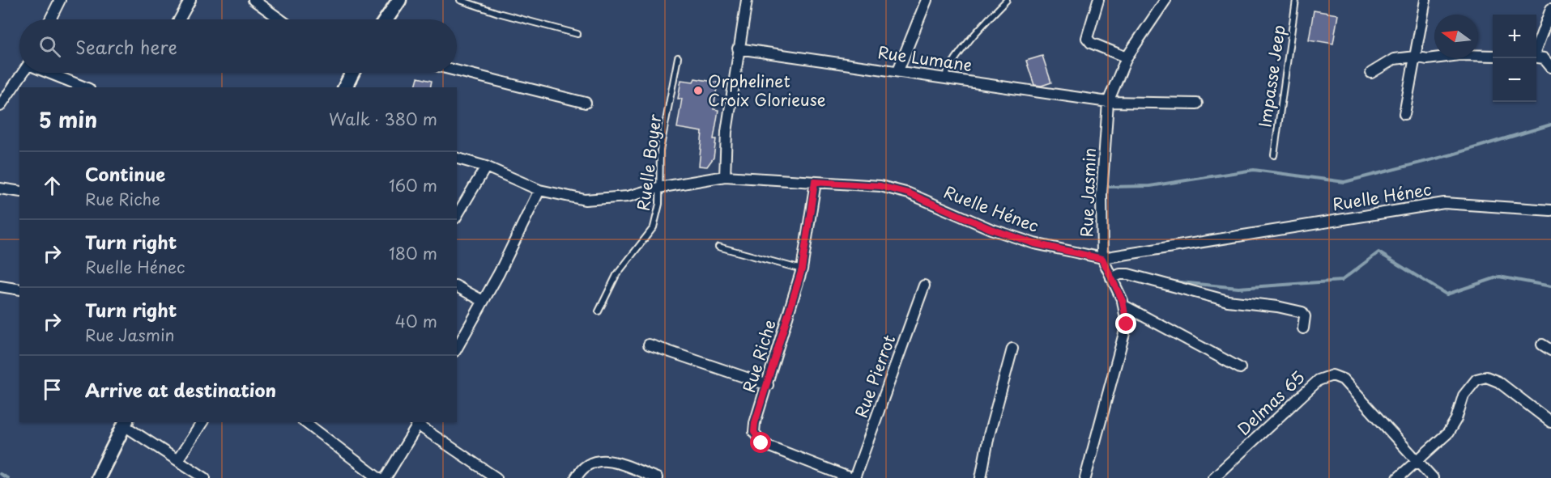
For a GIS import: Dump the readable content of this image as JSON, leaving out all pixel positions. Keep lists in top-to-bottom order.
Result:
{
  "streets": {
    "street": [
      "Rue Lumane",
      "Rue Jasmin",
      "Ruelle Hénec",
      "Rue Riche",
      "Rue Pierrot",
      "Delmas 65"
    ],
    "lane": ["Impasse Jeep", "Ruelle Boyer"]
  },
  "crossings": [
    ["Rue Lumane", "Rue Jasmin"],
    ["Ruelle Boyer", "Ruelle Hénec"],
    ["Rue Jasmin", "Ruelle Hénec"],
    ["Ruelle Hénec", "Rue Riche"]
  ],
  "places": ["Orphelinet Croix Glorieuse"],
  "north": "left",
  "page": {
    "map_buttons": ["+", "−"],
    "search": "Search here",
    "heading": ["5 min", "Walk · 380 m"],
    "list": [
      ["Continue", "Rue Riche", "160 m"],
      ["Turn right", "Ruelle Hénec", "180 m"],
      ["Turn right", "Rue Jasmin", "40 m"],
      "Arrive at destination"
    ]
  }
}
